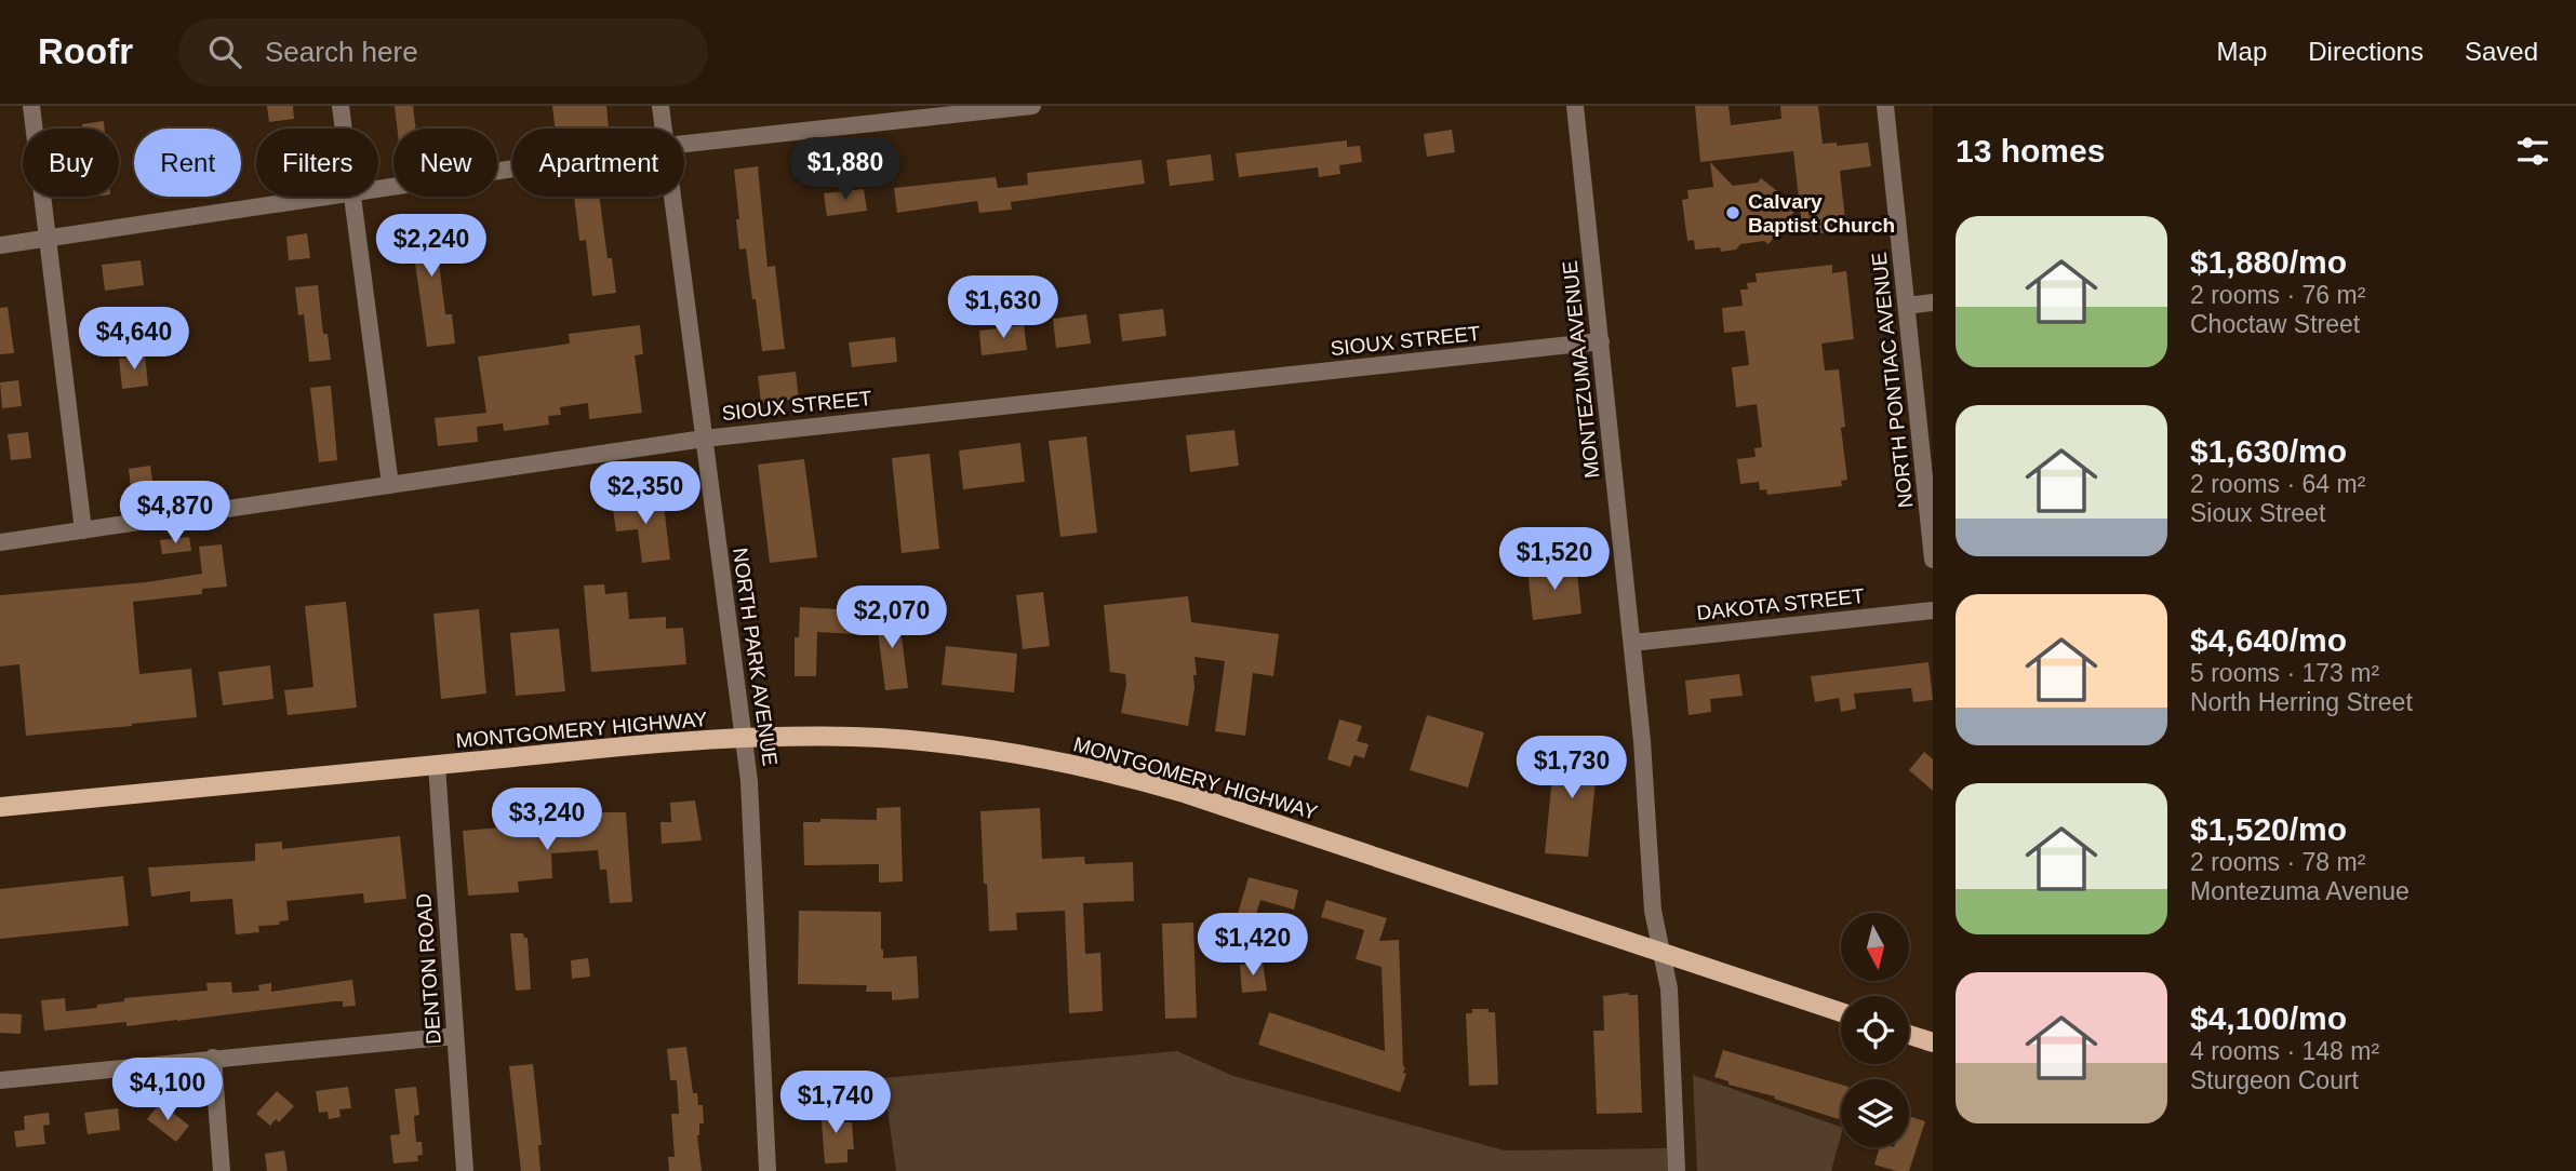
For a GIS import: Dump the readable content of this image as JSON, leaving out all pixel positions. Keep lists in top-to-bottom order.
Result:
{
  "streets": {
    "main road": ["MONTGOMERY HIGHWAY"],
    "street": [
      "SIOUX STREET",
      "MONTEZUMA AVENUE",
      "NORTH PONTIAC AVENUE",
      "DAKOTA STREET",
      "NORTH PARK AVENUE",
      "DENTON ROAD"
    ]
  },
  "crossings": [
    ["SIOUX STREET", "MONTEZUMA AVENUE"],
    ["SIOUX STREET", "NORTH PARK AVENUE"],
    ["MONTEZUMA AVENUE", "DAKOTA STREET"],
    ["MONTEZUMA AVENUE", "MONTGOMERY HIGHWAY"],
    ["NORTH PARK AVENUE", "MONTGOMERY HIGHWAY"],
    ["MONTGOMERY HIGHWAY", "DENTON ROAD"]
  ],
  "places": ["Calvary Baptist Church"],
  "north": "bottom",
  "page": {
    "header": "Roofr",
    "search": "Search here",
    "nav": ["Map", "Directions", "Saved"],
    "heading": "13 homes",
    "chip": [
      "Buy",
      "Rent",
      "Filters",
      "New",
      "Apartment"
    ],
    "price": [
      "$1,880",
      "$2,240",
      "$1,630",
      "$4,640",
      "$2,350",
      "$4,870",
      "$1,520",
      "$2,070",
      "$1,730",
      "$3,240",
      "$1,420",
      "$4,100",
      "$1,740"
    ],
    "list": [
      {
        "name": "$1,880/mo",
        "note": "2 rooms · 76 m² · Choctaw Street"
      },
      {
        "name": "$1,630/mo",
        "note": "2 rooms · 64 m² · Sioux Street"
      },
      {
        "name": "$4,640/mo",
        "note": "5 rooms · 173 m² · North Herring Street"
      },
      {
        "name": "$1,520/mo",
        "note": "2 rooms · 78 m² · Montezuma Avenue"
      },
      {
        "name": "$4,100/mo",
        "note": "4 rooms · 148 m² · Sturgeon Court"
      }
    ]
  }
}
